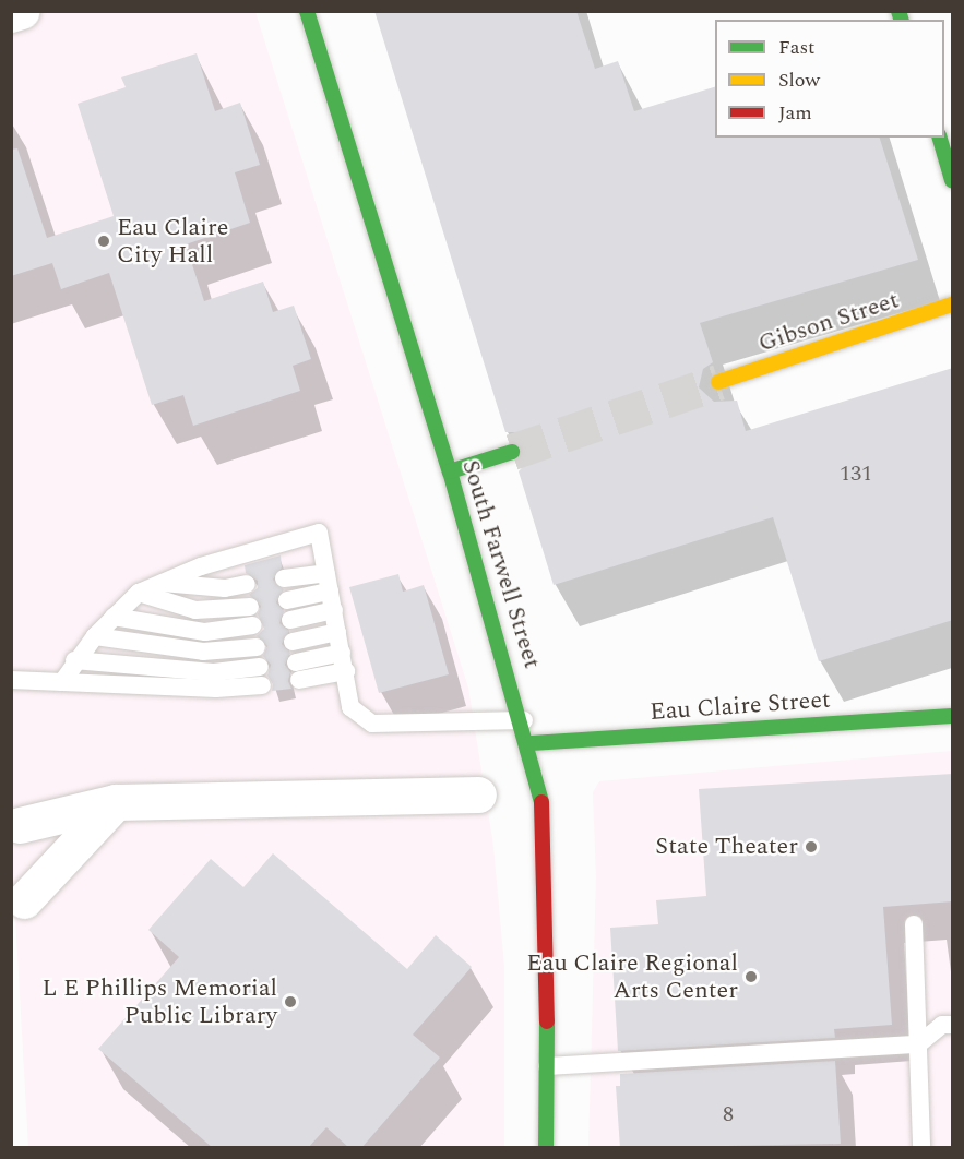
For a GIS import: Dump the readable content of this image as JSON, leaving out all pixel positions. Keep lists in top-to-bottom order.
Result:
{
  "streets": {
    "main road": ["Gibson Street", "South Farwell Street", "Eau Claire Street"]
  },
  "crossings": [
    ["South Farwell Street", "Eau Claire Street"]
  ],
  "places": [
    "Eau Claire City Hall",
    "State Theater",
    "Eau Claire Regional Arts Center",
    "L E Phillips Memorial Public Library"
  ],
  "house_numbers": ["131", "8"],
  "legend": ["Fast", "Slow", "Jam"]
}
